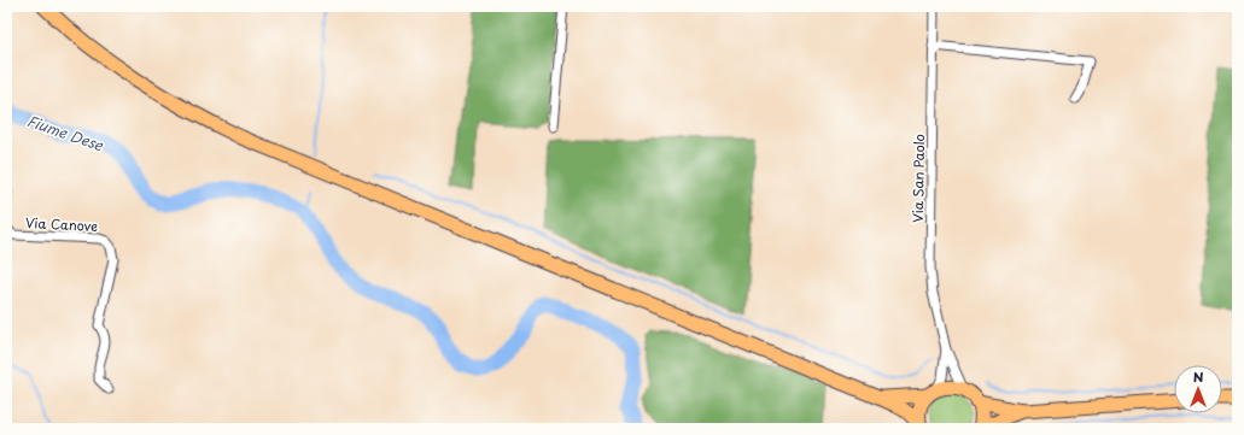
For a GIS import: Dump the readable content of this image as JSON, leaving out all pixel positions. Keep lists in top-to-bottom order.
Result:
{
  "streets": {
    "street": ["Via San Paolo", "Via Canove"]
  },
  "water": ["Fiume Dese"],
  "north": "top"
}
